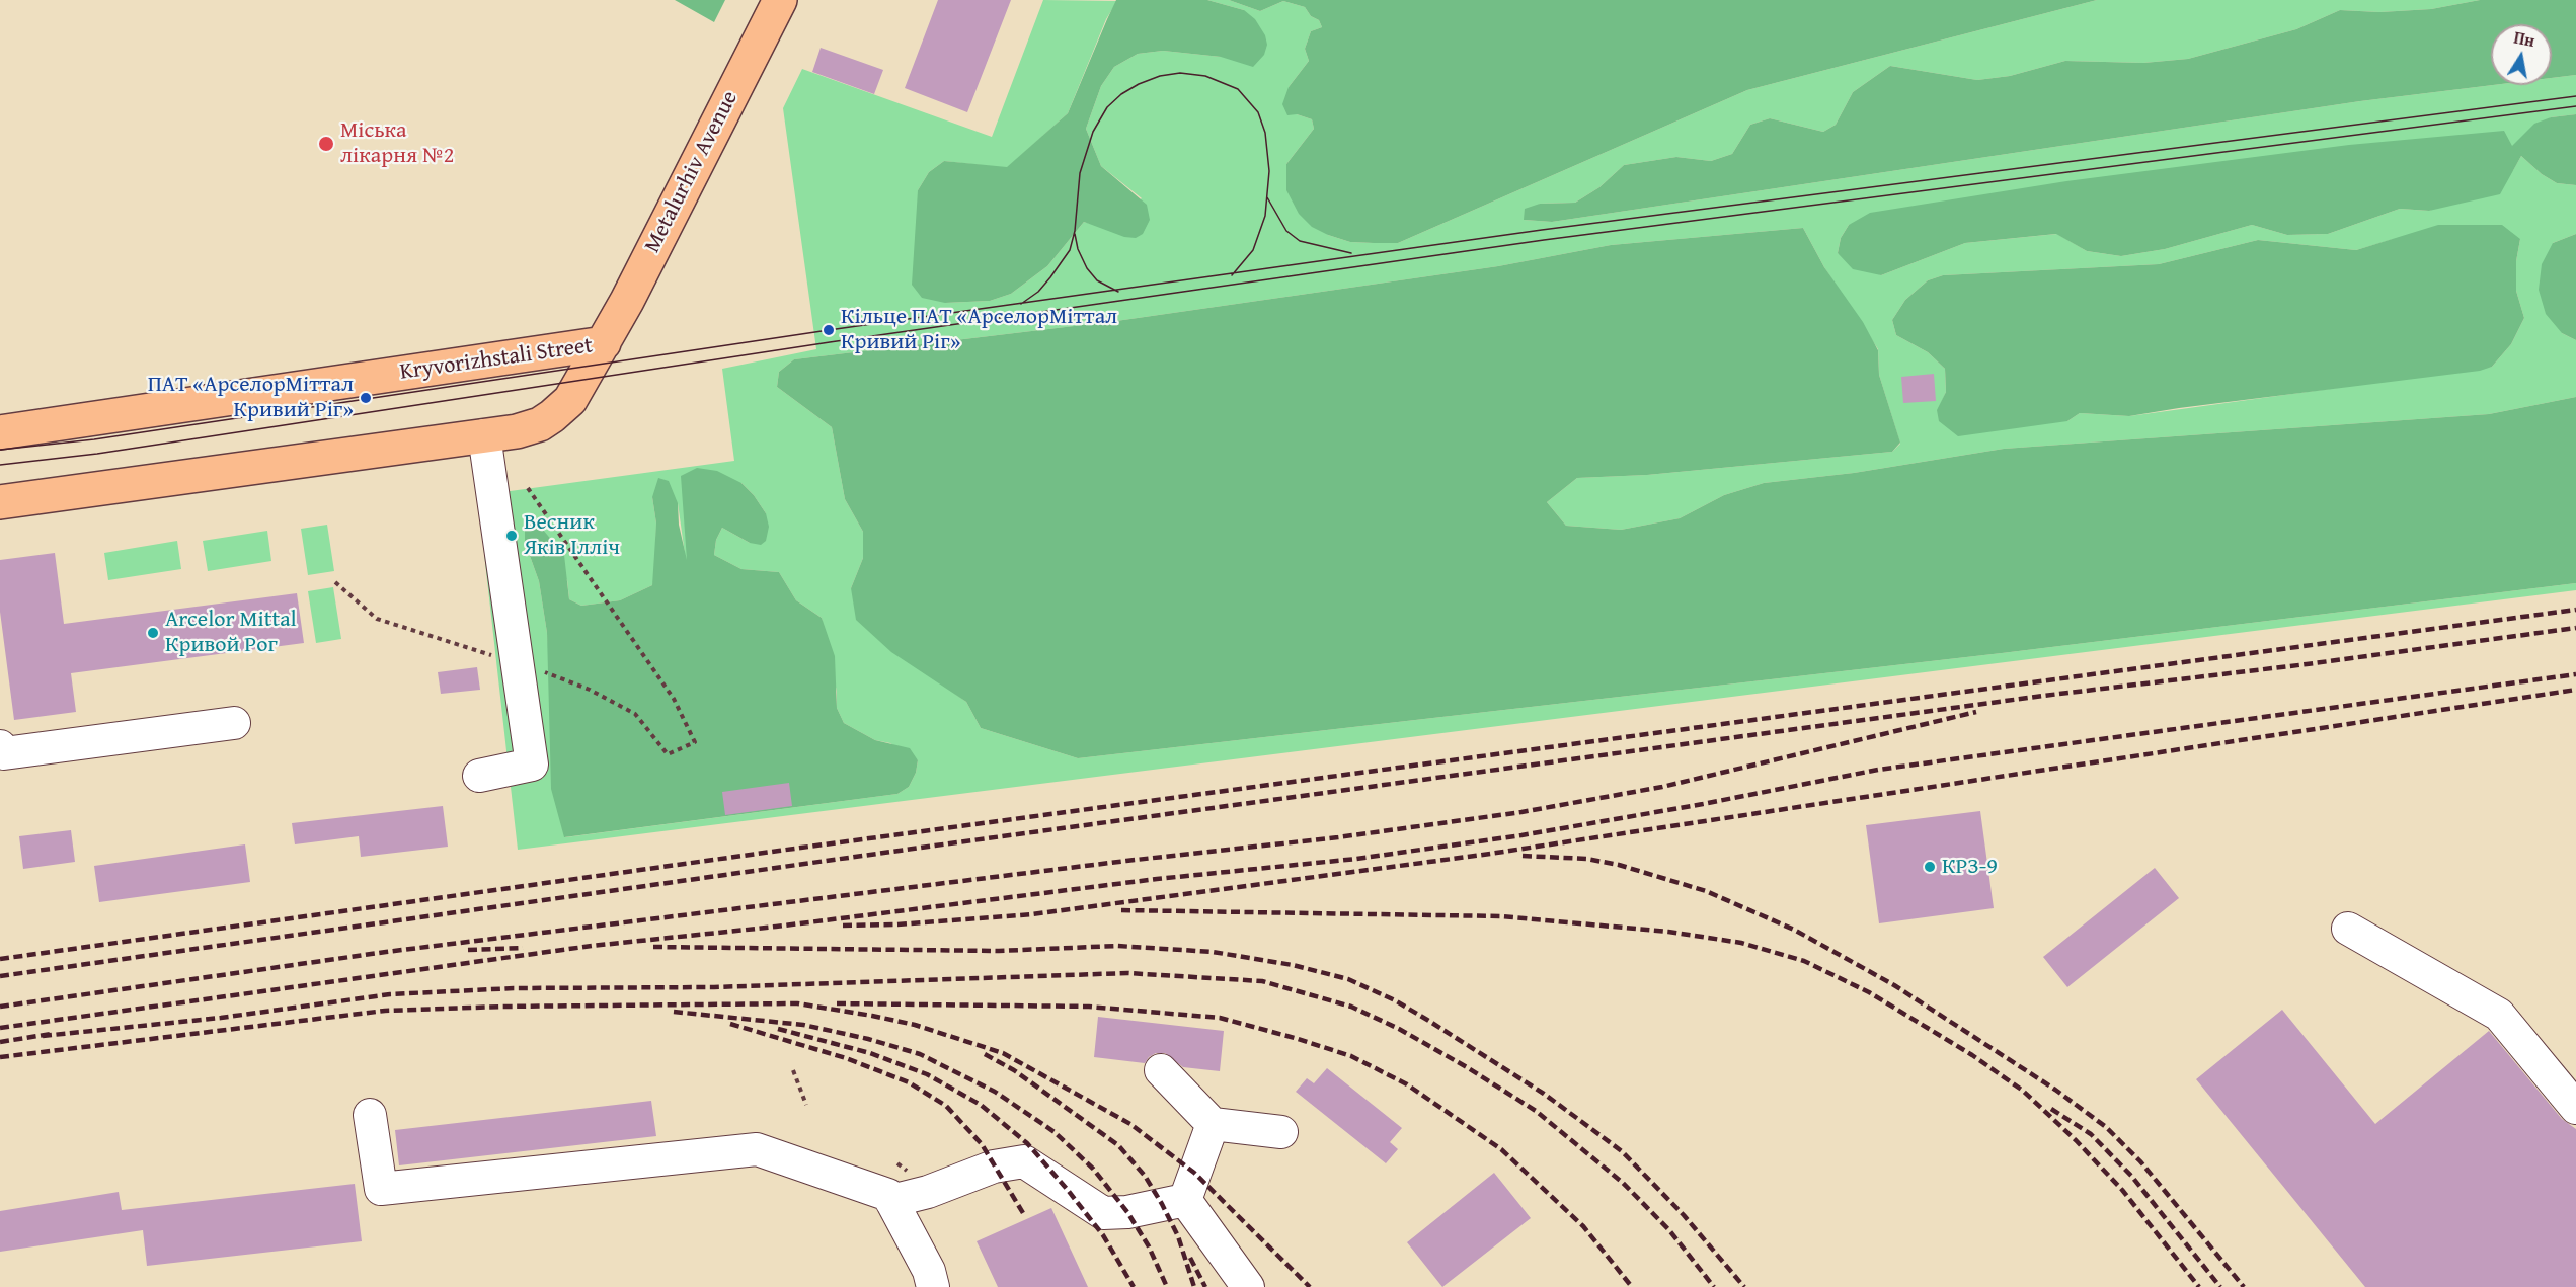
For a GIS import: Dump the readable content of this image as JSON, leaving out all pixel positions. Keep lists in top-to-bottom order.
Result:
{
  "streets": {
    "main road": ["Metalurhiv Avenue", "Kryvorizhstali Street"]
  },
  "crossings": [
    ["Metalurhiv Avenue", "Kryvorizhstali Street"]
  ],
  "places": [
    "Міська лікарня №2",
    "Кільце ПАТ «АрселорМіттал Кривий Ріг»",
    "ПАТ «АрселорМіттал Кривий Ріг»",
    "Весник Яків Ілліч",
    "Arcelor Mittal Кривой Рог",
    "КРЗ-9"
  ],
  "north": "top"
}
